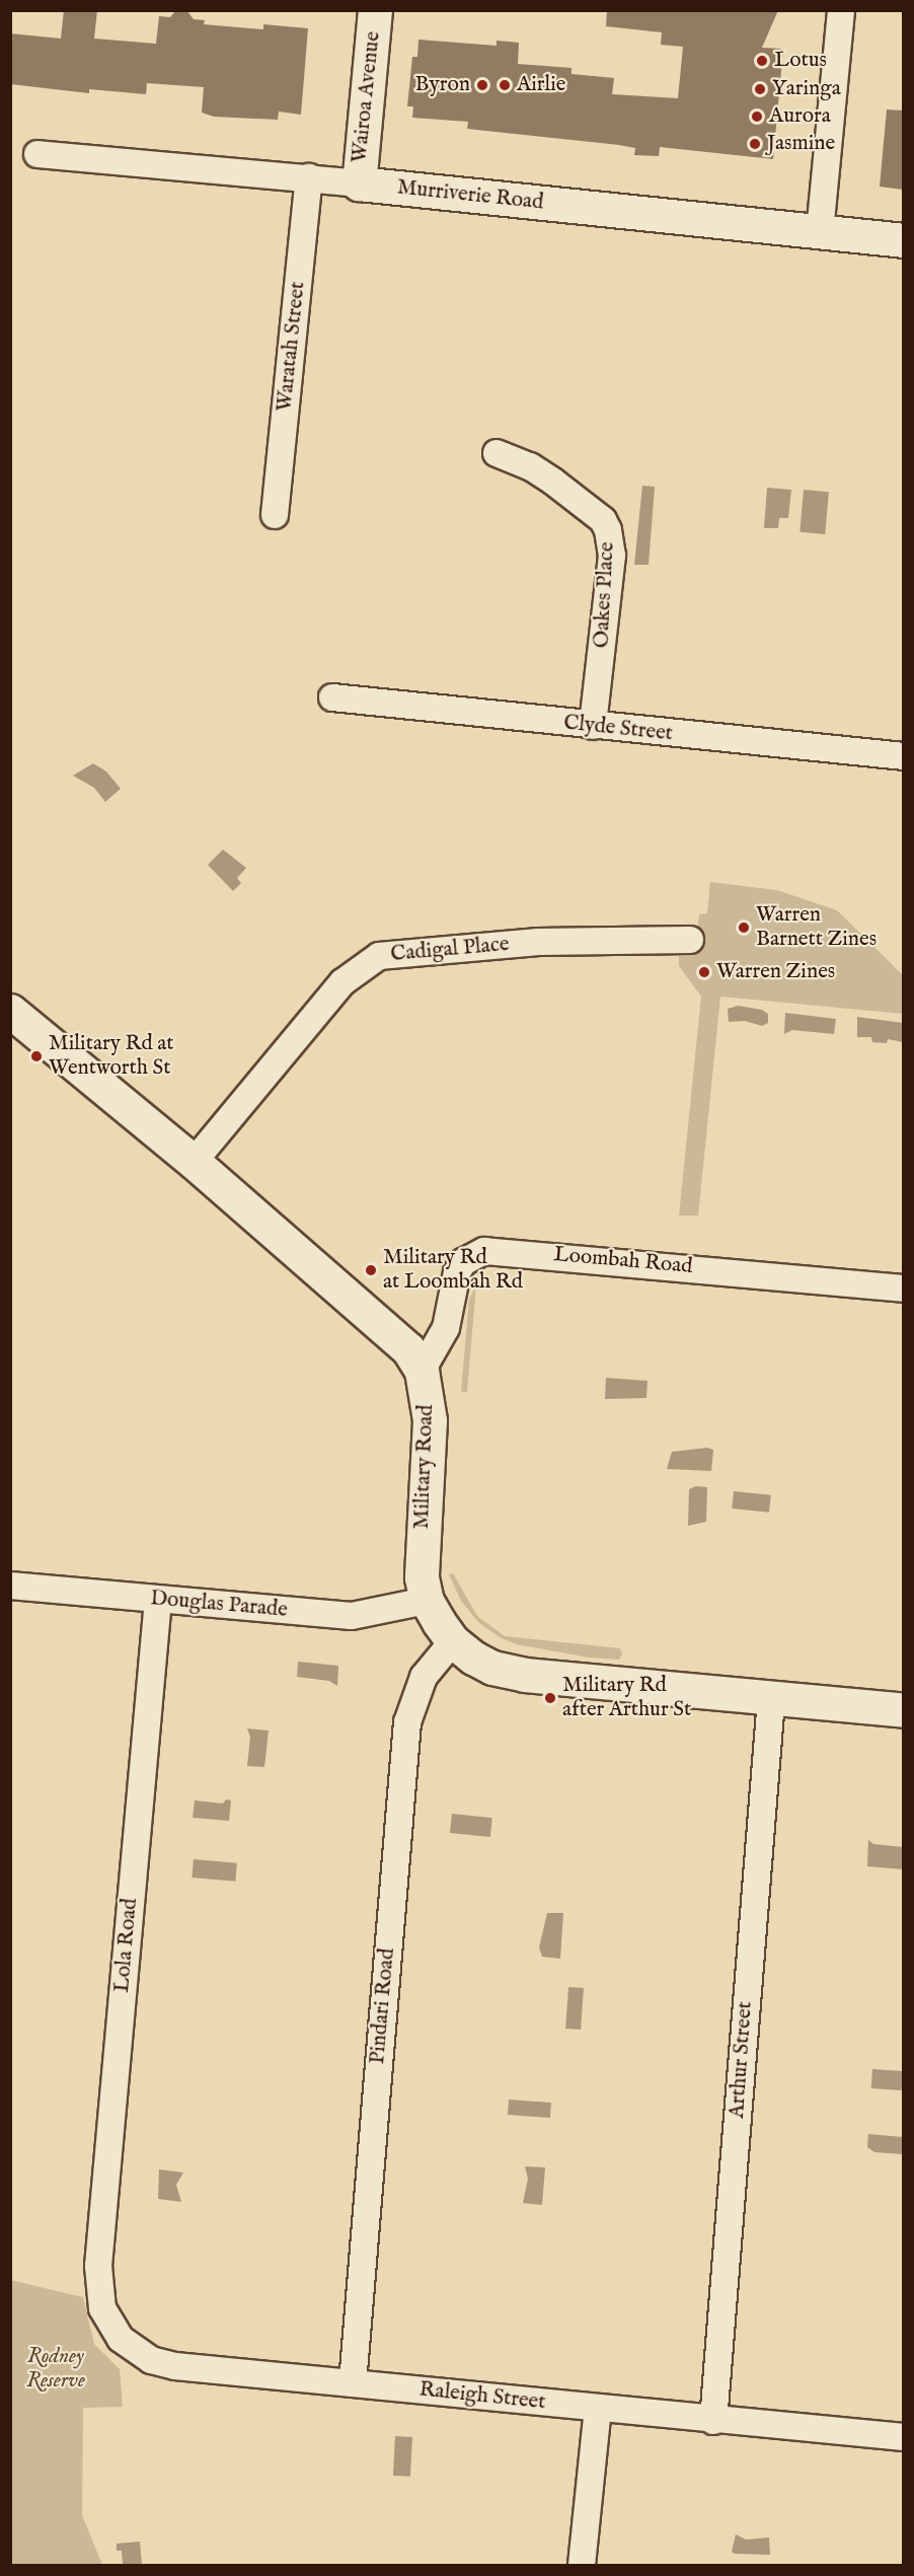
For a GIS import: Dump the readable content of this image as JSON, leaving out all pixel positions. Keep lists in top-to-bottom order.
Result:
{
  "streets": {
    "street": [
      "Wairoa Avenue",
      "Murriverie Road",
      "Waratah Street",
      "Oakes Place",
      "Clyde Street",
      "Cadigal Place",
      "Loombah Road",
      "Military Road",
      "Douglas Parade",
      "Lola Road",
      "Pindari Road",
      "Arthur Street",
      "Raleigh Street"
    ]
  },
  "crossings": [
    ["Wairoa Avenue", "Murriverie Road"],
    ["Murriverie Road", "Waratah Street"],
    ["Oakes Place", "Clyde Street"],
    ["Cadigal Place", "Military Road"],
    ["Loombah Road", "Military Road"],
    ["Military Road", "Douglas Parade"],
    ["Military Road", "Pindari Road"],
    ["Military Road", "Arthur Street"],
    ["Douglas Parade", "Lola Road"],
    ["Lola Road", "Raleigh Street"],
    ["Pindari Road", "Raleigh Street"],
    ["Arthur Street", "Raleigh Street"]
  ],
  "parks": ["Rodney Reserve"],
  "places": [
    "Lotus",
    "Byron",
    "Airlie",
    "Yaringa",
    "Aurora",
    "Jasmine",
    "Warren Barnett Zines",
    "Warren Zines",
    "Military Rd at Wentworth St",
    "Military Rd at Loombah Rd",
    "Military Rd after Arthur St"
  ]
}
